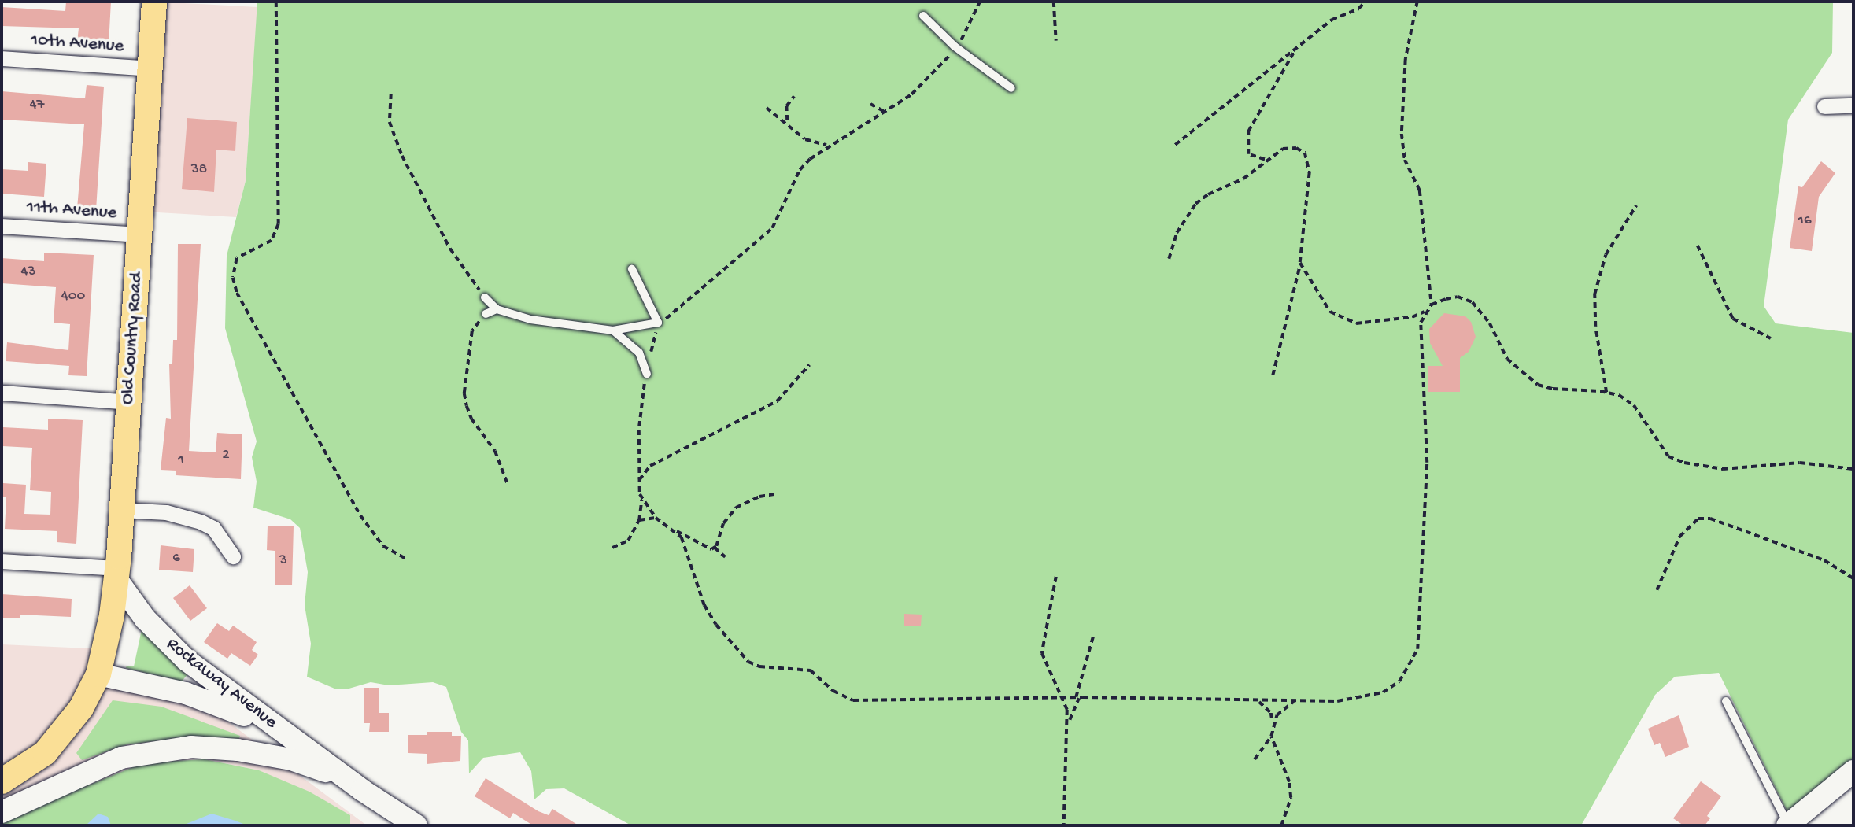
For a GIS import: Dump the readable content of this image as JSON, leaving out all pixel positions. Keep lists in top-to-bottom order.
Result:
{
  "streets": {
    "main road": ["Old Country Road", "Rockaway Avenue"],
    "street": ["10th Avenue", "11th Avenue"]
  },
  "crossings": [
    ["10th Avenue", "Old Country Road"],
    ["11th Avenue", "Old Country Road"],
    ["Old Country Road", "Rockaway Avenue"]
  ],
  "house_numbers": [
    "47",
    "38",
    "16",
    "43",
    "400",
    "2",
    "1",
    "6",
    "3"
  ]
}
